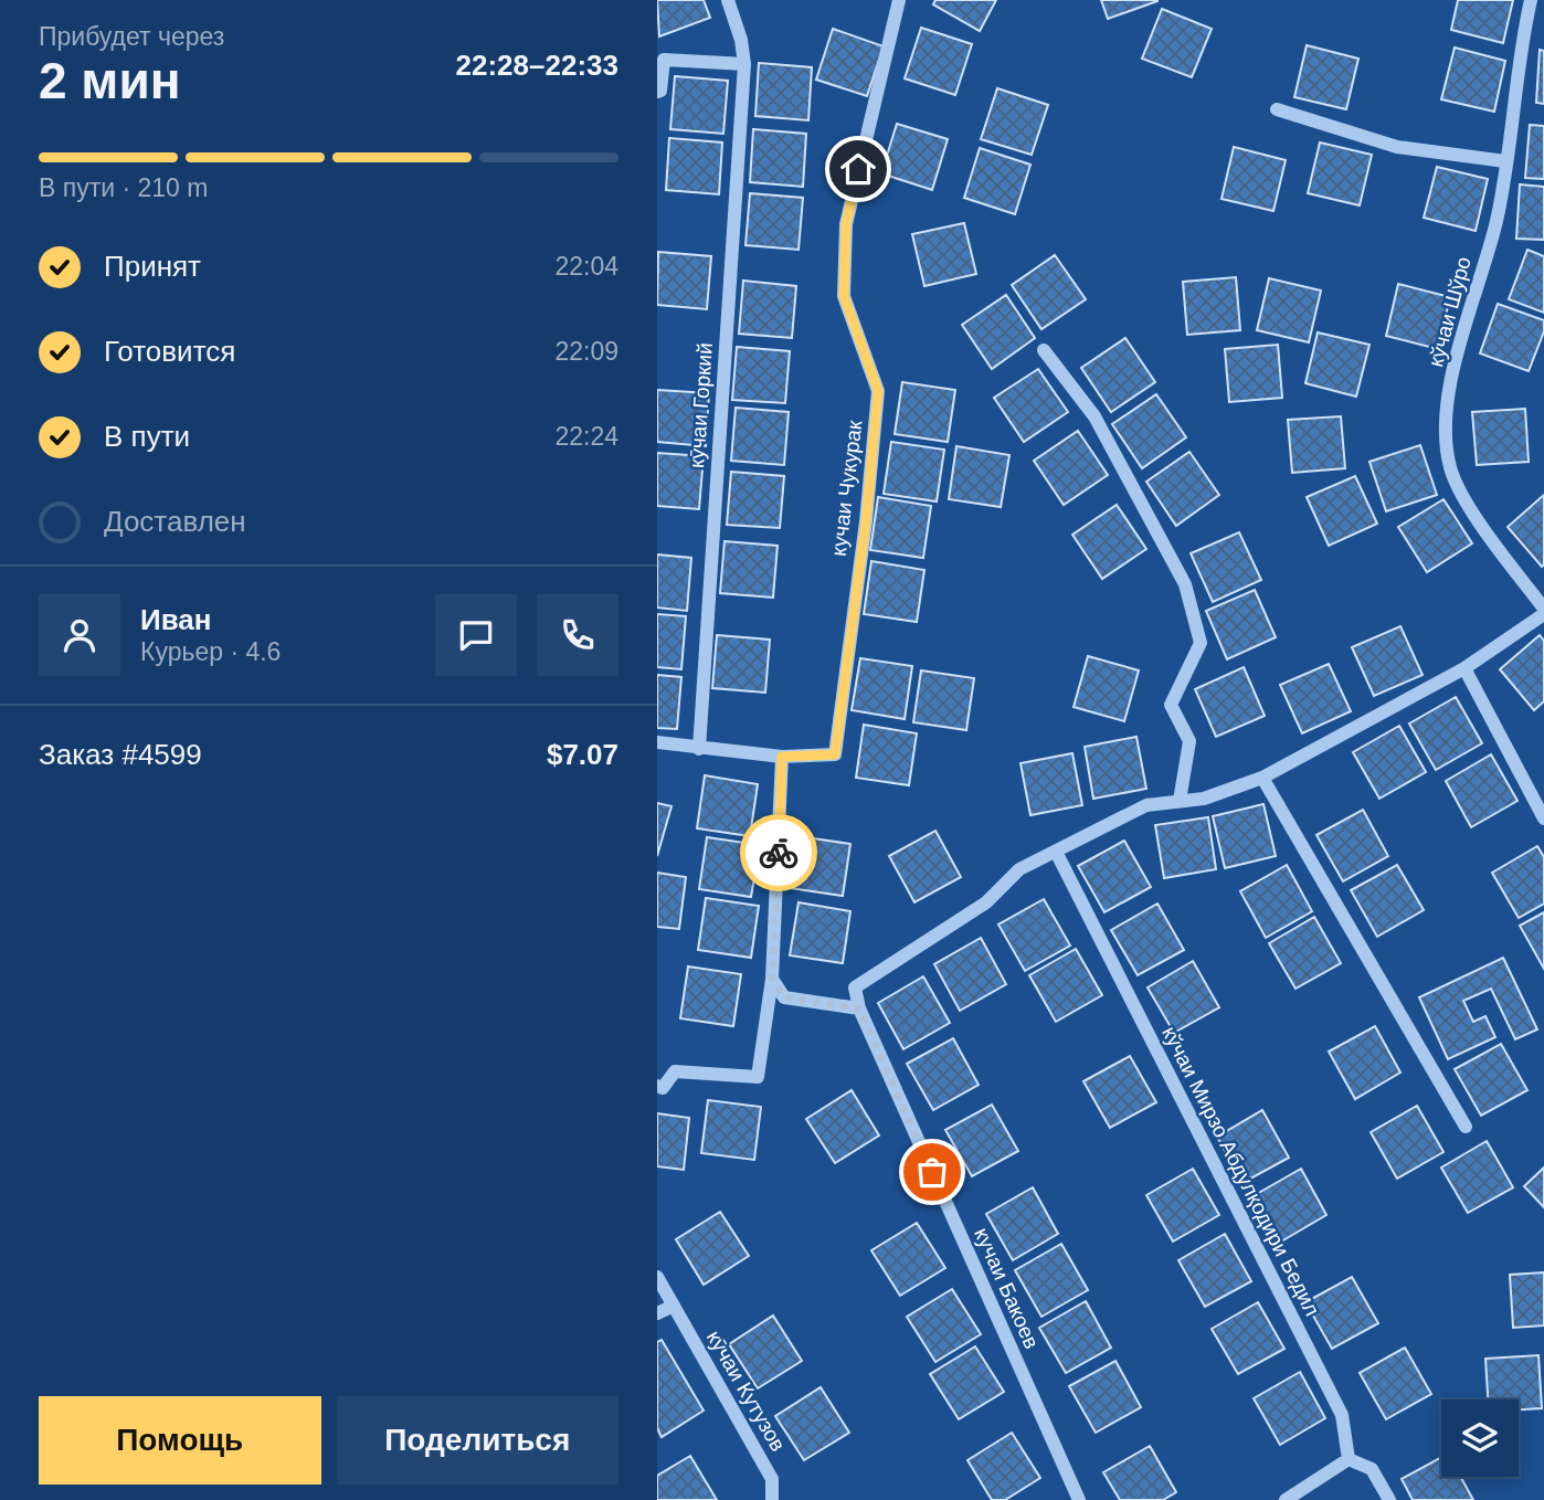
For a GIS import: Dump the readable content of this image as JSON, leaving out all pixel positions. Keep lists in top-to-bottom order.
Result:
{
  "streets": {
    "street": [
      "кўчаи Шўро",
      "кӯчаи Горкий",
      "кучаи Чукурак",
      "кўчаи Мирзо Абдулқодири Бедил",
      "кучаи Бакоев",
      "кӯчаи Кутузов"
    ]
  },
  "page": {
    "heading": ["2 мин", "Прибудет через", "22:28–22:33"],
    "panel": [
      "Иван",
      "Курьер · 4.6",
      "Заказ #4599",
      "$7.07"
    ],
    "bar": "В пути · 210 m",
    "list": [
      ["Принят", "22:04"],
      ["Готовится", "22:09"],
      ["В пути", "22:24"],
      "Доставлен"
    ],
    "buttons": ["Помощь", "Поделиться"]
  }
}
